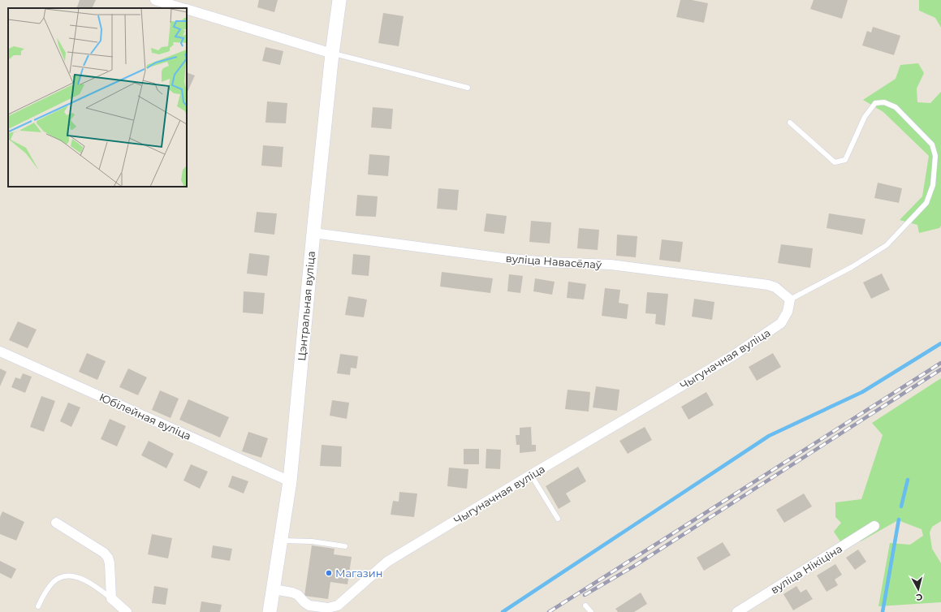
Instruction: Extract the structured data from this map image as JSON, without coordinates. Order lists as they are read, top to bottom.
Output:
{
  "streets": {
    "street": [
      "вуліца Навасёлаў",
      "Цэнтральная вуліца",
      "Чыгуначная вуліца",
      "Юбілейная вуліца",
      "вуліца Нікіціна"
    ]
  },
  "crossings": [
    ["вуліца Навасёлаў", "Цэнтральная вуліца"],
    ["вуліца Навасёлаў", "Чыгуначная вуліца"],
    ["Цэнтральная вуліца", "Чыгуначная вуліца"],
    ["Цэнтральная вуліца", "Юбілейная вуліца"]
  ],
  "places": ["Магазин"],
  "north": "bottom"
}
